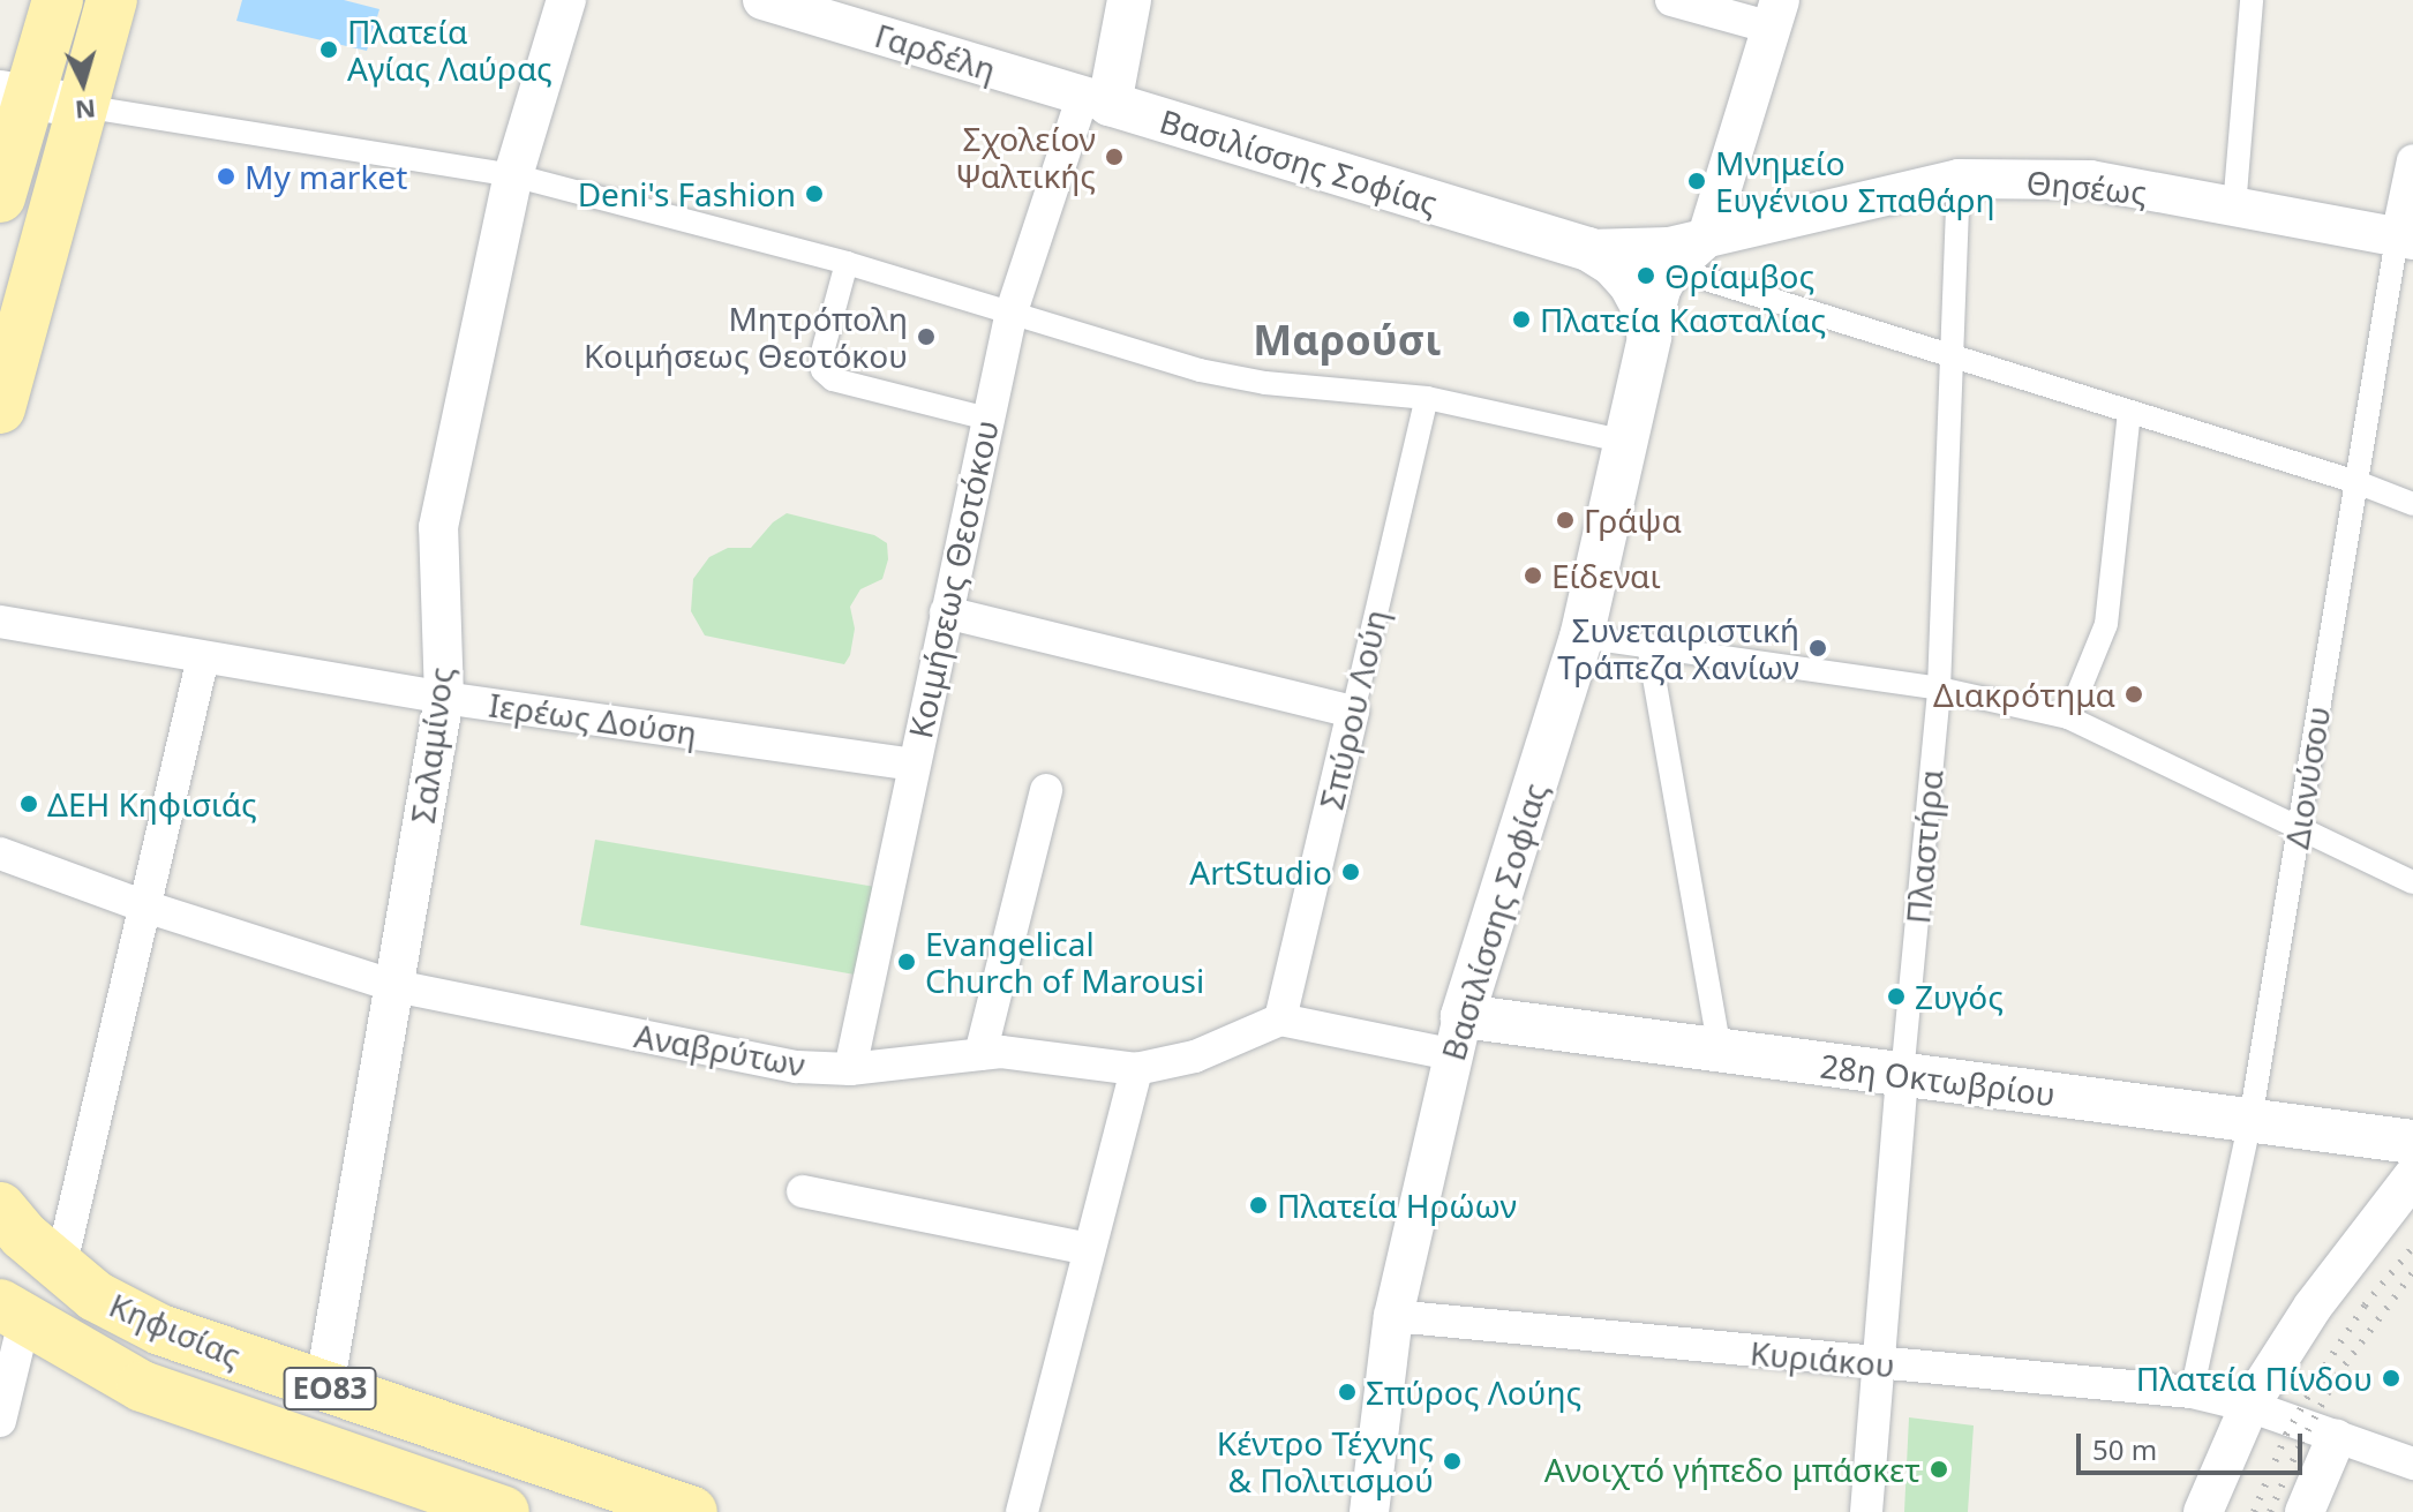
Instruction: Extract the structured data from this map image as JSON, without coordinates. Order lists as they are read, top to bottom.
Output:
{
  "streets": {
    "main road": [
      "Βασιλίσσης Σοφίας",
      "28η Οκτωβρίου",
      "Κηφισίας",
      "ΕΟ83"
    ],
    "street": [
      "Γαρδέλη",
      "Θησέως",
      "Κοιμήσεως Θεοτόκου",
      "Σπύρου Λούη",
      "Ιερέως Δούση",
      "Σαλαμίνος",
      "Διονύσου",
      "Πλαστήρα",
      "Αναβρύτων",
      "Κυριάκου"
    ]
  },
  "crossings": [
    ["Γαρδέλη", "Βασιλίσσης Σοφίας"],
    ["Γαρδέλη", "Κοιμήσεως Θεοτόκου"],
    ["Βασιλίσσης Σοφίας", "Θησέως"],
    ["Βασιλίσσης Σοφίας", "Κοιμήσεως Θεοτόκου"],
    ["Βασιλίσσης Σοφίας", "28η Οκτωβρίου"],
    ["Βασιλίσσης Σοφίας", "Κυριάκου"],
    ["Θησέως", "Διονύσου"],
    ["Θησέως", "Πλαστήρα"],
    ["Κοιμήσεως Θεοτόκου", "Ιερέως Δούση"],
    ["Κοιμήσεως Θεοτόκου", "Αναβρύτων"],
    ["Σπύρου Λούη", "Αναβρύτων"],
    ["Ιερέως Δούση", "Σαλαμίνος"],
    ["Σαλαμίνος", "Αναβρύτων"],
    ["Σαλαμίνος", "Κηφισίας"],
    ["Διονύσου", "28η Οκτωβρίου"],
    ["Διονύσου", "Κυριάκου"],
    ["Πλαστήρα", "28η Οκτωβρίου"],
    ["Πλαστήρα", "Κυριάκου"]
  ],
  "districts": ["Μαρούσι"],
  "places": [
    "Πλατεία Αγίας Λαύρας",
    "Σχολείον Ψαλτικής",
    "My market",
    "Μνημείο Ευγένιου Σπαθάρη",
    "Deni's Fashion",
    "Θρίαμβος",
    "Πλατεία Κασταλίας",
    "Μητρόπολη Κοιμήσεως Θεοτόκου",
    "Γράψα",
    "Είδεναι",
    "Συνεταιριστική Τράπεζα Χανίων",
    "Διακρότημα",
    "ΔΕΗ Κηφισιάς",
    "ArtStudio",
    "Evangelical Church of Marousi",
    "Ζυγός",
    "Πλατεία Ηρώων",
    "Πλατεία Πίνδου",
    "Σπύρος Λούης",
    "Κέντρο Τέχνης & Πολιτισμού",
    "Ανοιχτό γήπεδο μπάσκετ"
  ],
  "scale_bar": "50 m",
  "north": "bottom"
}
